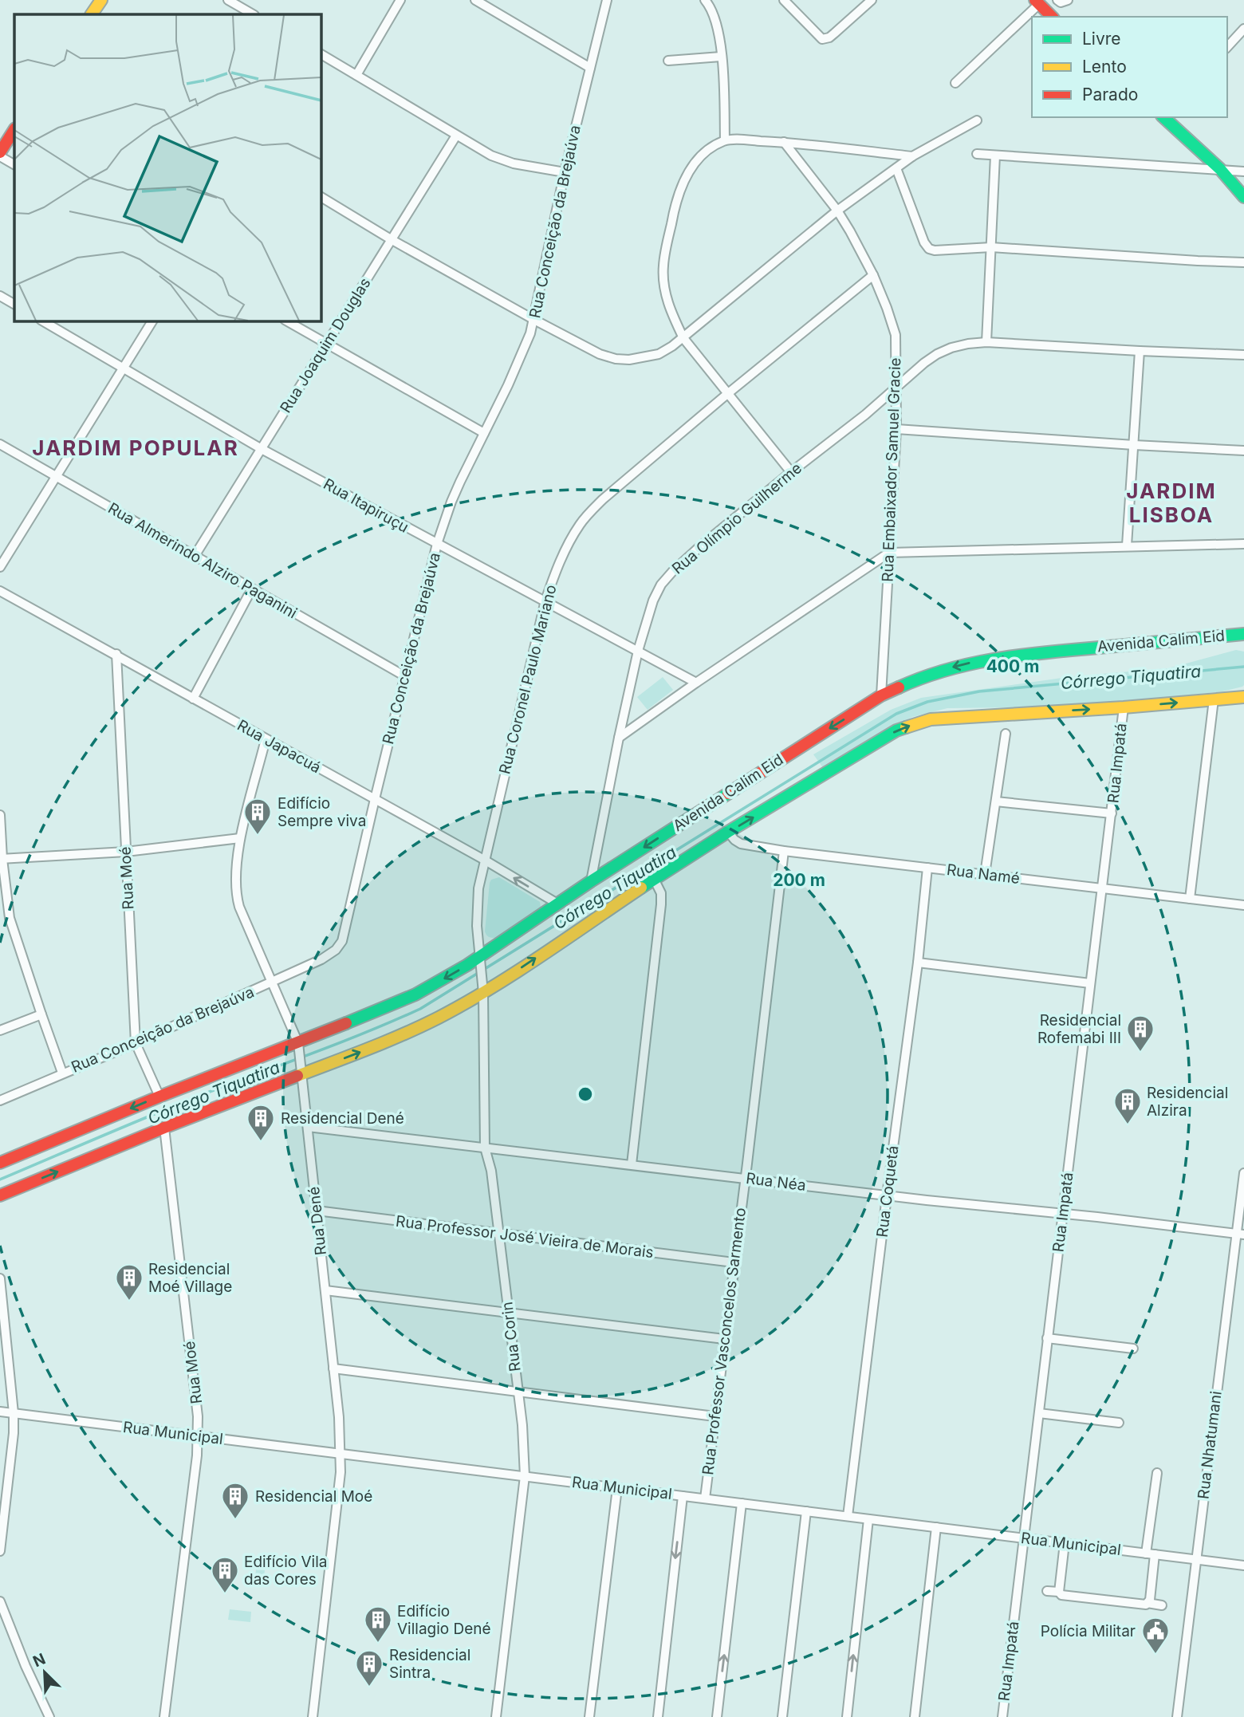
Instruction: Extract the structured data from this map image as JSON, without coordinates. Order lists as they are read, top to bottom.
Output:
{
  "streets": {
    "main road": ["Avenida Calim Eid"],
    "street": [
      "Rua Conceição da Brejaúva",
      "Rua Joaquim Douglas",
      "Rua Embaixador Samuel Gracie",
      "Rua Itapiruçu",
      "Rua Olímpio Guilherme",
      "Rua Almerindo Alziro Paganini",
      "Rua Coronel Paulo Mariano",
      "Rua Japacuá",
      "Rua Impatá",
      "Rua Namé",
      "Rua Moé",
      "Rua Néa",
      "Rua Coquetá",
      "Rua Dené",
      "Rua Professor José Vieira de Morais",
      "Rua Corin",
      "Rua Professor Vasconcelos Sarmento",
      "Rua Municipal",
      "Rua Nhatumani"
    ]
  },
  "crossings": [
    ["Rua Conceição da Brejaúva", "Rua Itapiruçu"],
    ["Rua Conceição da Brejaúva", "Rua Almerindo Alziro Paganini"],
    ["Rua Conceição da Brejaúva", "Rua Japacuá"],
    ["Rua Conceição da Brejaúva", "Rua Moé"],
    ["Rua Conceição da Brejaúva", "Rua Dené"],
    ["Rua Joaquim Douglas", "Rua Itapiruçu"],
    ["Rua Joaquim Douglas", "Rua Almerindo Alziro Paganini"],
    ["Rua Embaixador Samuel Gracie", "Rua Olímpio Guilherme"],
    ["Rua Embaixador Samuel Gracie", "Avenida Calim Eid"],
    ["Rua Embaixador Samuel Gracie", "Rua Coronel Paulo Mariano"],
    ["Rua Itapiruçu", "Rua Olímpio Guilherme"],
    ["Rua Itapiruçu", "Rua Coronel Paulo Mariano"],
    ["Rua Olímpio Guilherme", "Avenida Calim Eid"],
    ["Avenida Calim Eid", "Rua Coronel Paulo Mariano"],
    ["Avenida Calim Eid", "Rua Japacuá"],
    ["Avenida Calim Eid", "Rua Moé"],
    ["Avenida Calim Eid", "Rua Dené"],
    ["Avenida Calim Eid", "Rua Corin"],
    ["Rua Coronel Paulo Mariano", "Rua Japacuá"],
    ["Rua Coronel Paulo Mariano", "Rua Corin"],
    ["Rua Japacuá", "Rua Moé"],
    ["Rua Japacuá", "Rua Dené"],
    ["Rua Impatá", "Rua Namé"],
    ["Rua Impatá", "Rua Néa"],
    ["Rua Impatá", "Rua Municipal"],
    ["Rua Namé", "Rua Coquetá"],
    ["Rua Namé", "Rua Professor Vasconcelos Sarmento"],
    ["Rua Moé", "Rua Municipal"],
    ["Rua Néa", "Rua Coquetá"],
    ["Rua Néa", "Rua Dené"],
    ["Rua Néa", "Rua Corin"],
    ["Rua Néa", "Rua Professor Vasconcelos Sarmento"],
    ["Rua Néa", "Rua Nhatumani"],
    ["Rua Coquetá", "Rua Municipal"],
    ["Rua Dené", "Rua Professor José Vieira de Morais"],
    ["Rua Dené", "Rua Municipal"],
    ["Rua Professor José Vieira de Morais", "Rua Corin"],
    ["Rua Professor José Vieira de Morais", "Rua Professor Vasconcelos Sarmento"],
    ["Rua Corin", "Rua Municipal"],
    ["Rua Professor Vasconcelos Sarmento", "Rua Municipal"],
    ["Rua Municipal", "Rua Nhatumani"]
  ],
  "districts": ["JARDIM POPULAR", "JARDIM LISBOA"],
  "water": ["Córrego Tiquatira"],
  "places": {
    "building": [
      "Edifício Sempre viva",
      "Residencial Rofemabi III",
      "Residencial Alzira",
      "Residencial Dené",
      "Residencial Moé Village",
      "Residencial Moé",
      "Edifício Vila das Cores",
      "Edifício Villagio Dené",
      "Residencial Sintra"
    ],
    "public building": ["Polícia Militar"]
  },
  "legend": ["Livre", "Lento", "Parado"],
  "north": "top left",
  "rings": ["400 m", "200 m"]
}
